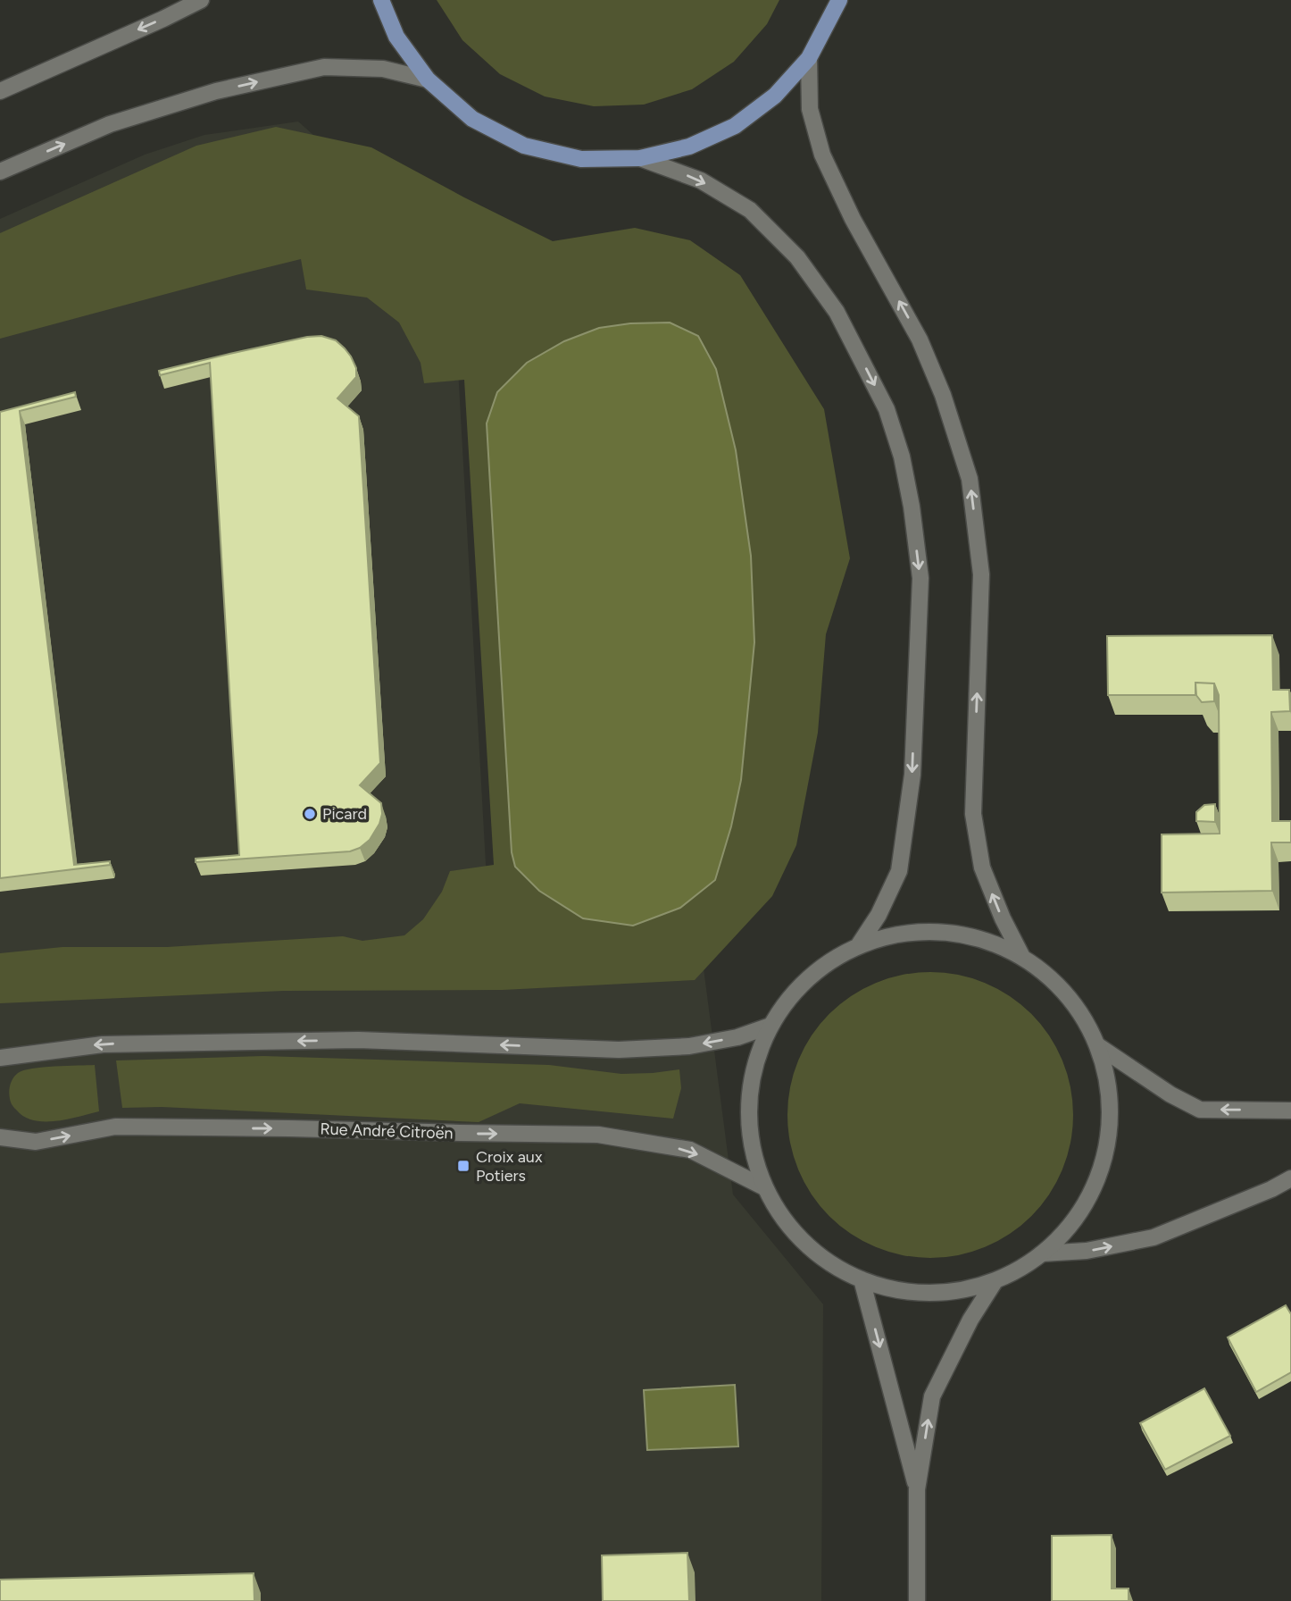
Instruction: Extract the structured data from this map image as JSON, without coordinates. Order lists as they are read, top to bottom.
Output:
{
  "streets": {
    "main road": ["Rue André Citroën"]
  },
  "places": {
    "other": ["Picard"],
    "transit": ["Croix aux Potiers"]
  }
}
